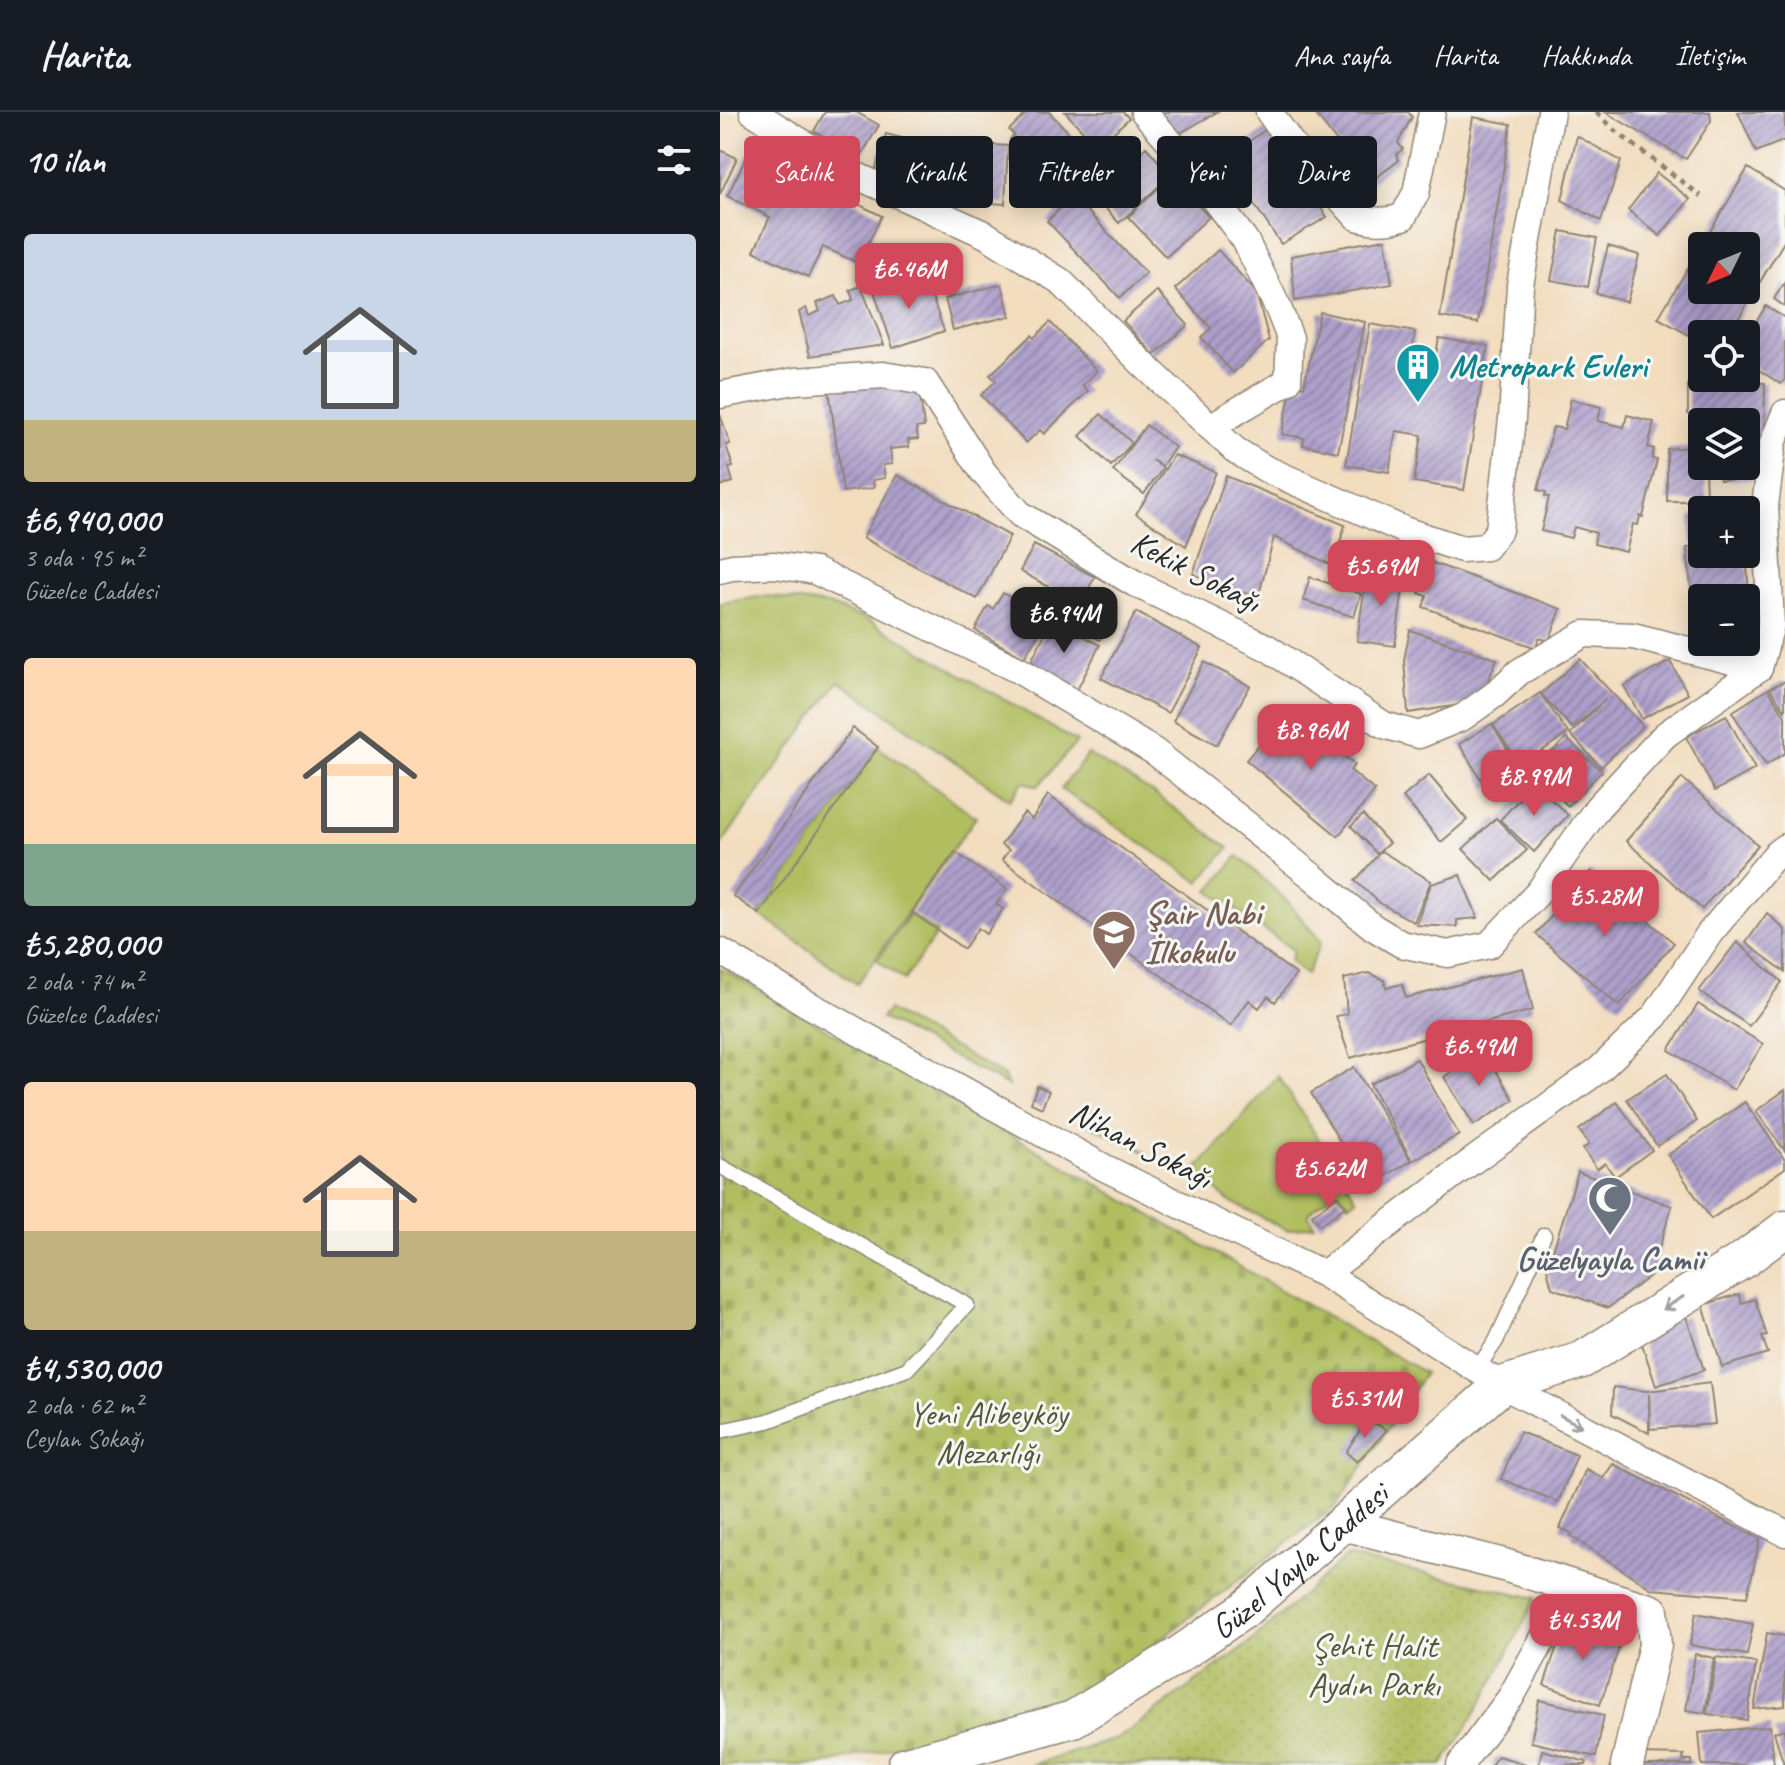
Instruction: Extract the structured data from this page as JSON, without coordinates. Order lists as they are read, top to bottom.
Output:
{
  "streets": {
    "main road": ["Güzel Yayla Caddesi"],
    "street": ["Kekik Sokağı", "Nihan Sokağı"]
  },
  "crossings": [
    ["Nihan Sokağı", "Güzel Yayla Caddesi"]
  ],
  "parks": ["Yeni Alibeyköy Mezarlığı", "Şehit Halit Aydın Parkı"],
  "places": {
    "building": ["Metropark Evleri"],
    "school or university": ["Şair Nabi İlkokulu"],
    "mosque": ["Güzelyayla Camii"]
  },
  "north": "bottom left",
  "page": {
    "header": "Harita",
    "nav": [
      "Ana sayfa",
      "Harita",
      "Hakkında",
      "İletişim"
    ],
    "heading": "10 ilan",
    "chip": [
      "Satılık",
      "Kiralık",
      "Filtreler",
      "Yeni",
      "Daire"
    ],
    "list": [
      {
        "name": "₺6,940,000",
        "note": "3 oda · 95 m² · Güzelce Caddesi"
      },
      {
        "name": "₺5,280,000",
        "note": "2 oda · 74 m² · Güzelce Caddesi"
      },
      {
        "name": "₺4,530,000",
        "note": "2 oda · 62 m² · Ceylan Sokağı"
      }
    ],
    "map_buttons": ["+", "−"],
    "price": [
      "₺6.46M",
      "₺5.69M",
      "₺6.94M",
      "₺8.96M",
      "₺8.99M",
      "₺5.28M",
      "₺6.49M",
      "₺5.62M",
      "₺5.31M",
      "₺4.53M"
    ]
  }
}
